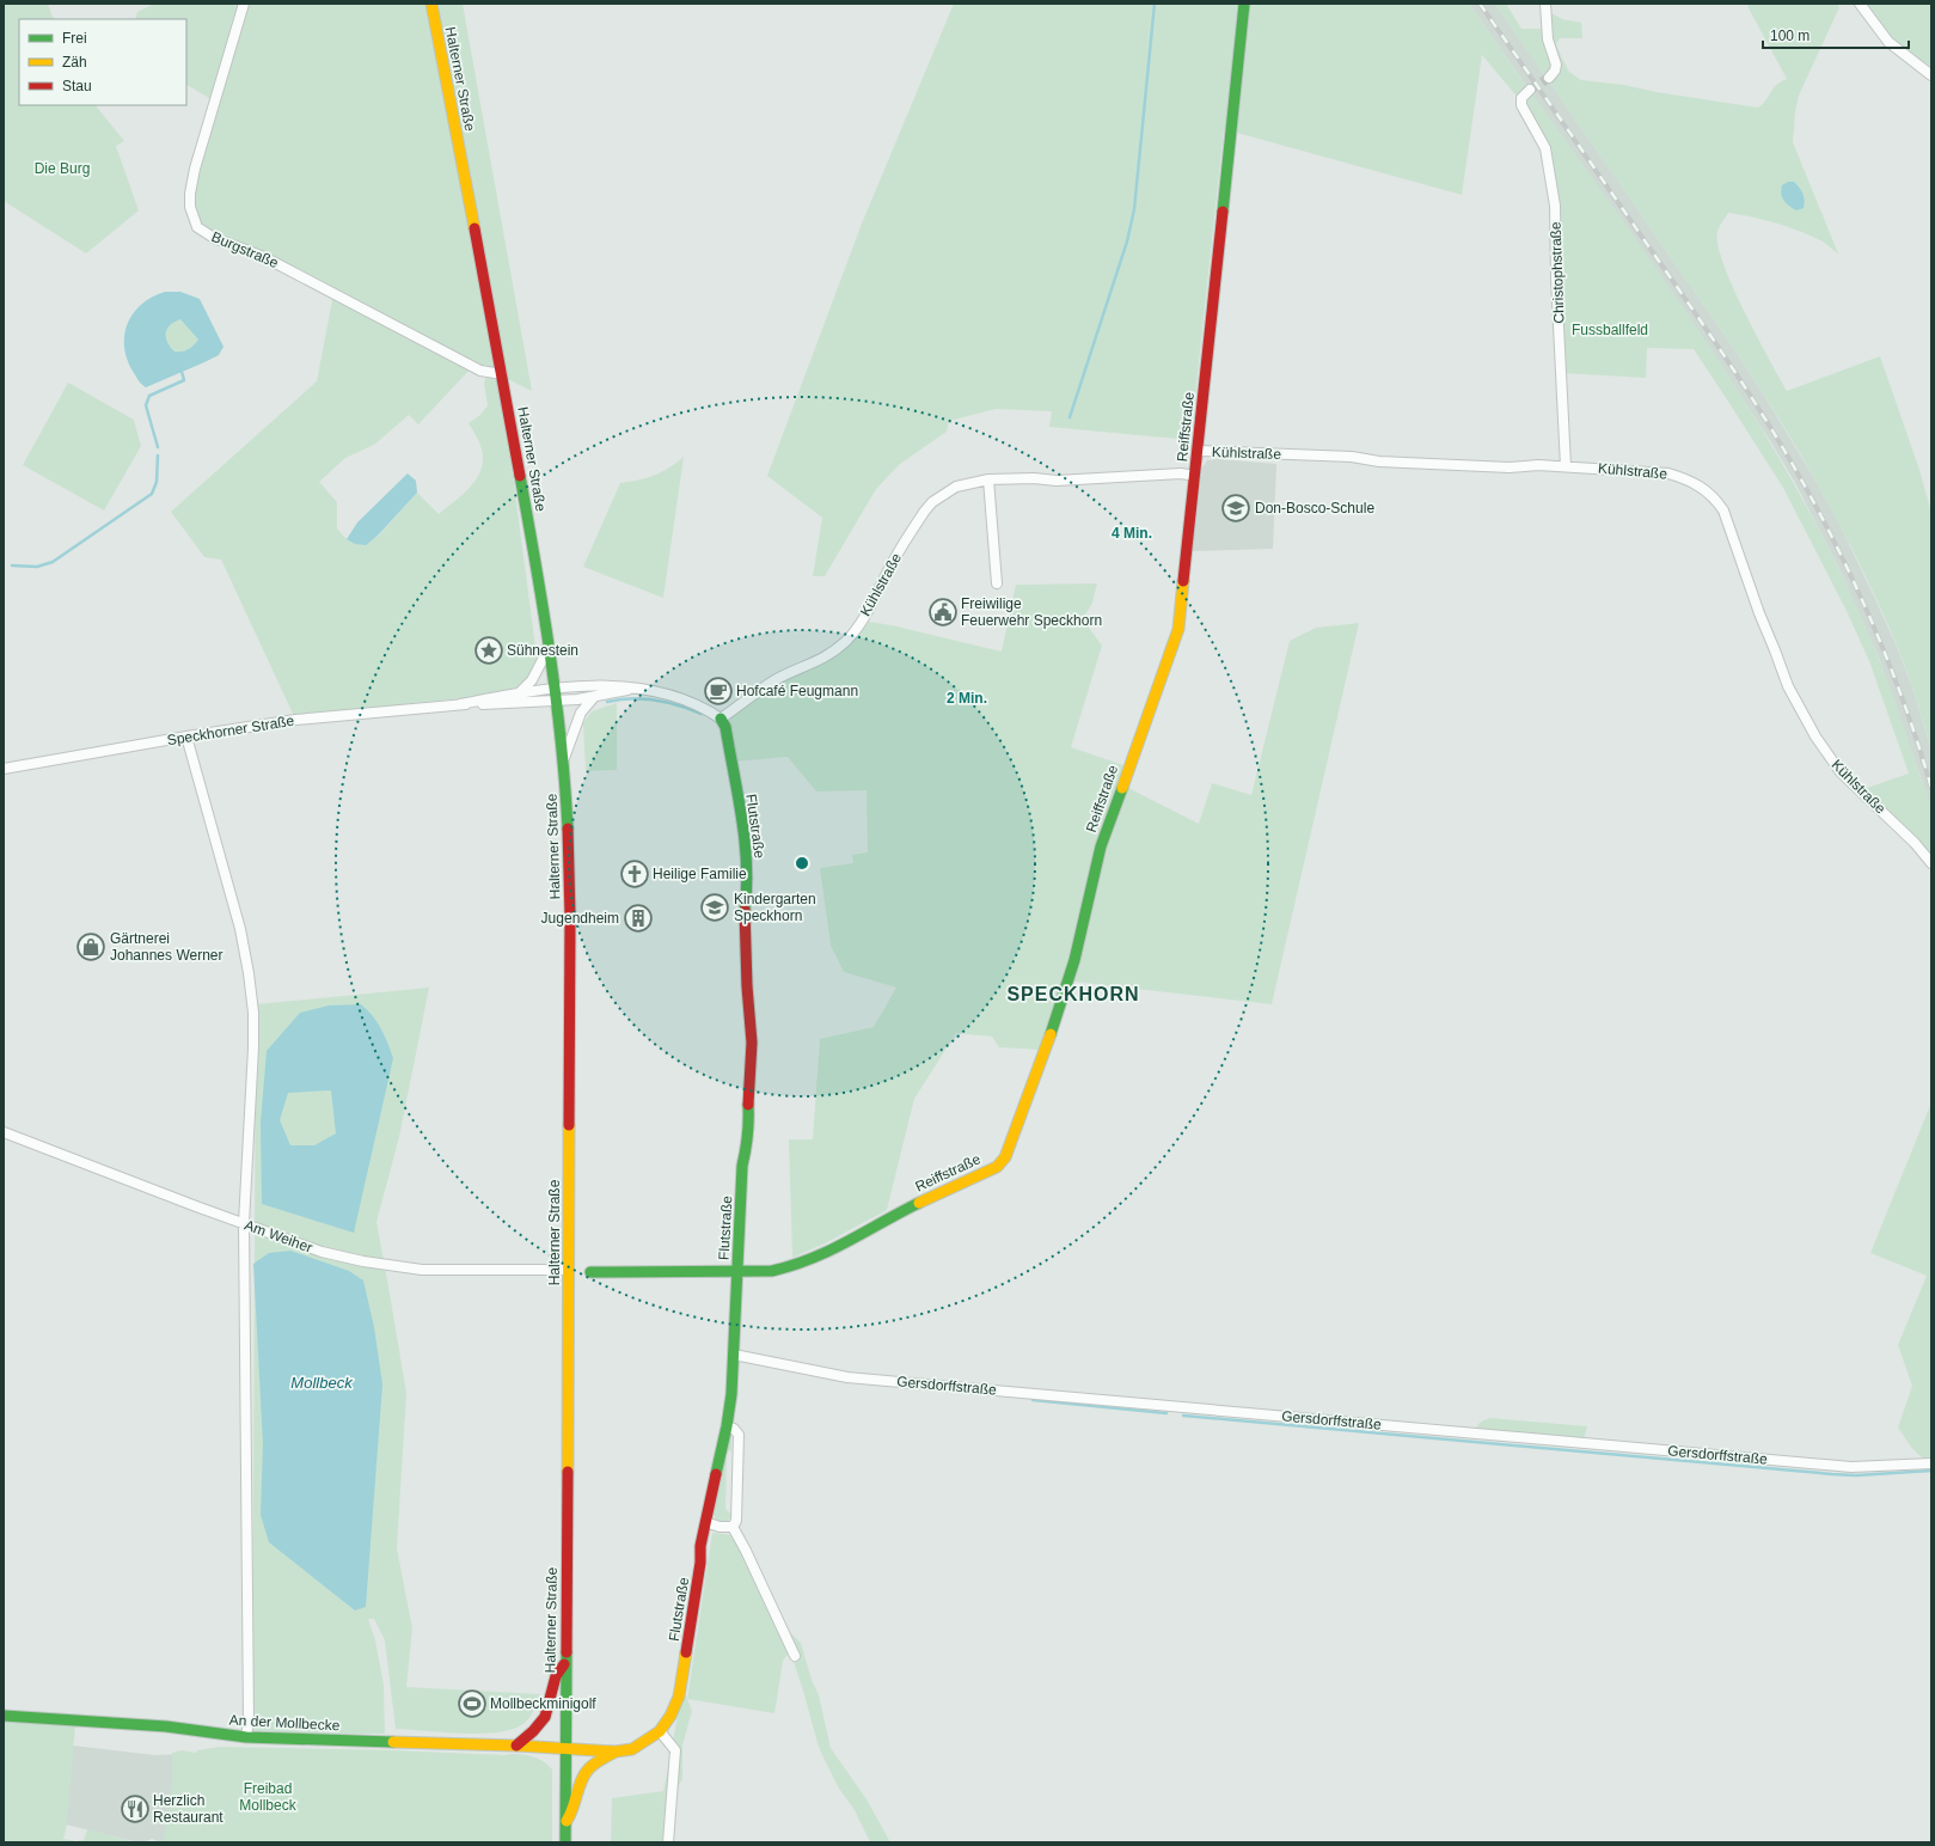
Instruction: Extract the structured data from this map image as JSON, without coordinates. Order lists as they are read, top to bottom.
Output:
{
  "streets": {
    "street": [
      "Halterner Straße",
      "Burgstraße",
      "Christophstraße",
      "Reiffstraße",
      "Kühlstraße",
      "Speckhorner Straße",
      "Flutstraße",
      "Am Weiher",
      "Gersdorffstraße",
      "An der Mollbecke"
    ]
  },
  "crossings": [
    ["Halterner Straße", "Burgstraße"],
    ["Halterner Straße", "Speckhorner Straße"],
    ["Halterner Straße", "Flutstraße"],
    ["Halterner Straße", "Am Weiher"],
    ["Halterner Straße", "An der Mollbecke"],
    ["Christophstraße", "Kühlstraße"],
    ["Reiffstraße", "Kühlstraße"],
    ["Reiffstraße", "Flutstraße"],
    ["Kühlstraße", "Flutstraße"],
    ["Flutstraße", "Gersdorffstraße"],
    ["Flutstraße", "An der Mollbecke"]
  ],
  "districts": ["SPECKHORN"],
  "water": ["Mollbeck"],
  "parks": ["Die Burg", "Fussballfeld", "Freibad Mollbeck"],
  "places": {
    "school or university": ["Don-Bosco-Schule", "Kindergarten Speckhorn"],
    "public building": ["Freiwilige Feuerwehr Speckhorn"],
    "place": ["Sühnestein"],
    "cafe": ["Hofcafé Feugmann"],
    "church": ["Heilige Familie"],
    "building": ["Jugendheim"],
    "shop": ["Gärtnerei Johannes Werner"],
    "sports": ["Mollbeckminigolf"],
    "restaurant": ["Herzlich Restaurant"]
  },
  "legend": ["Frei", "Zäh", "Stau"],
  "scale_bar": "100 m",
  "rings": ["4 Min.", "2 Min."]
}
